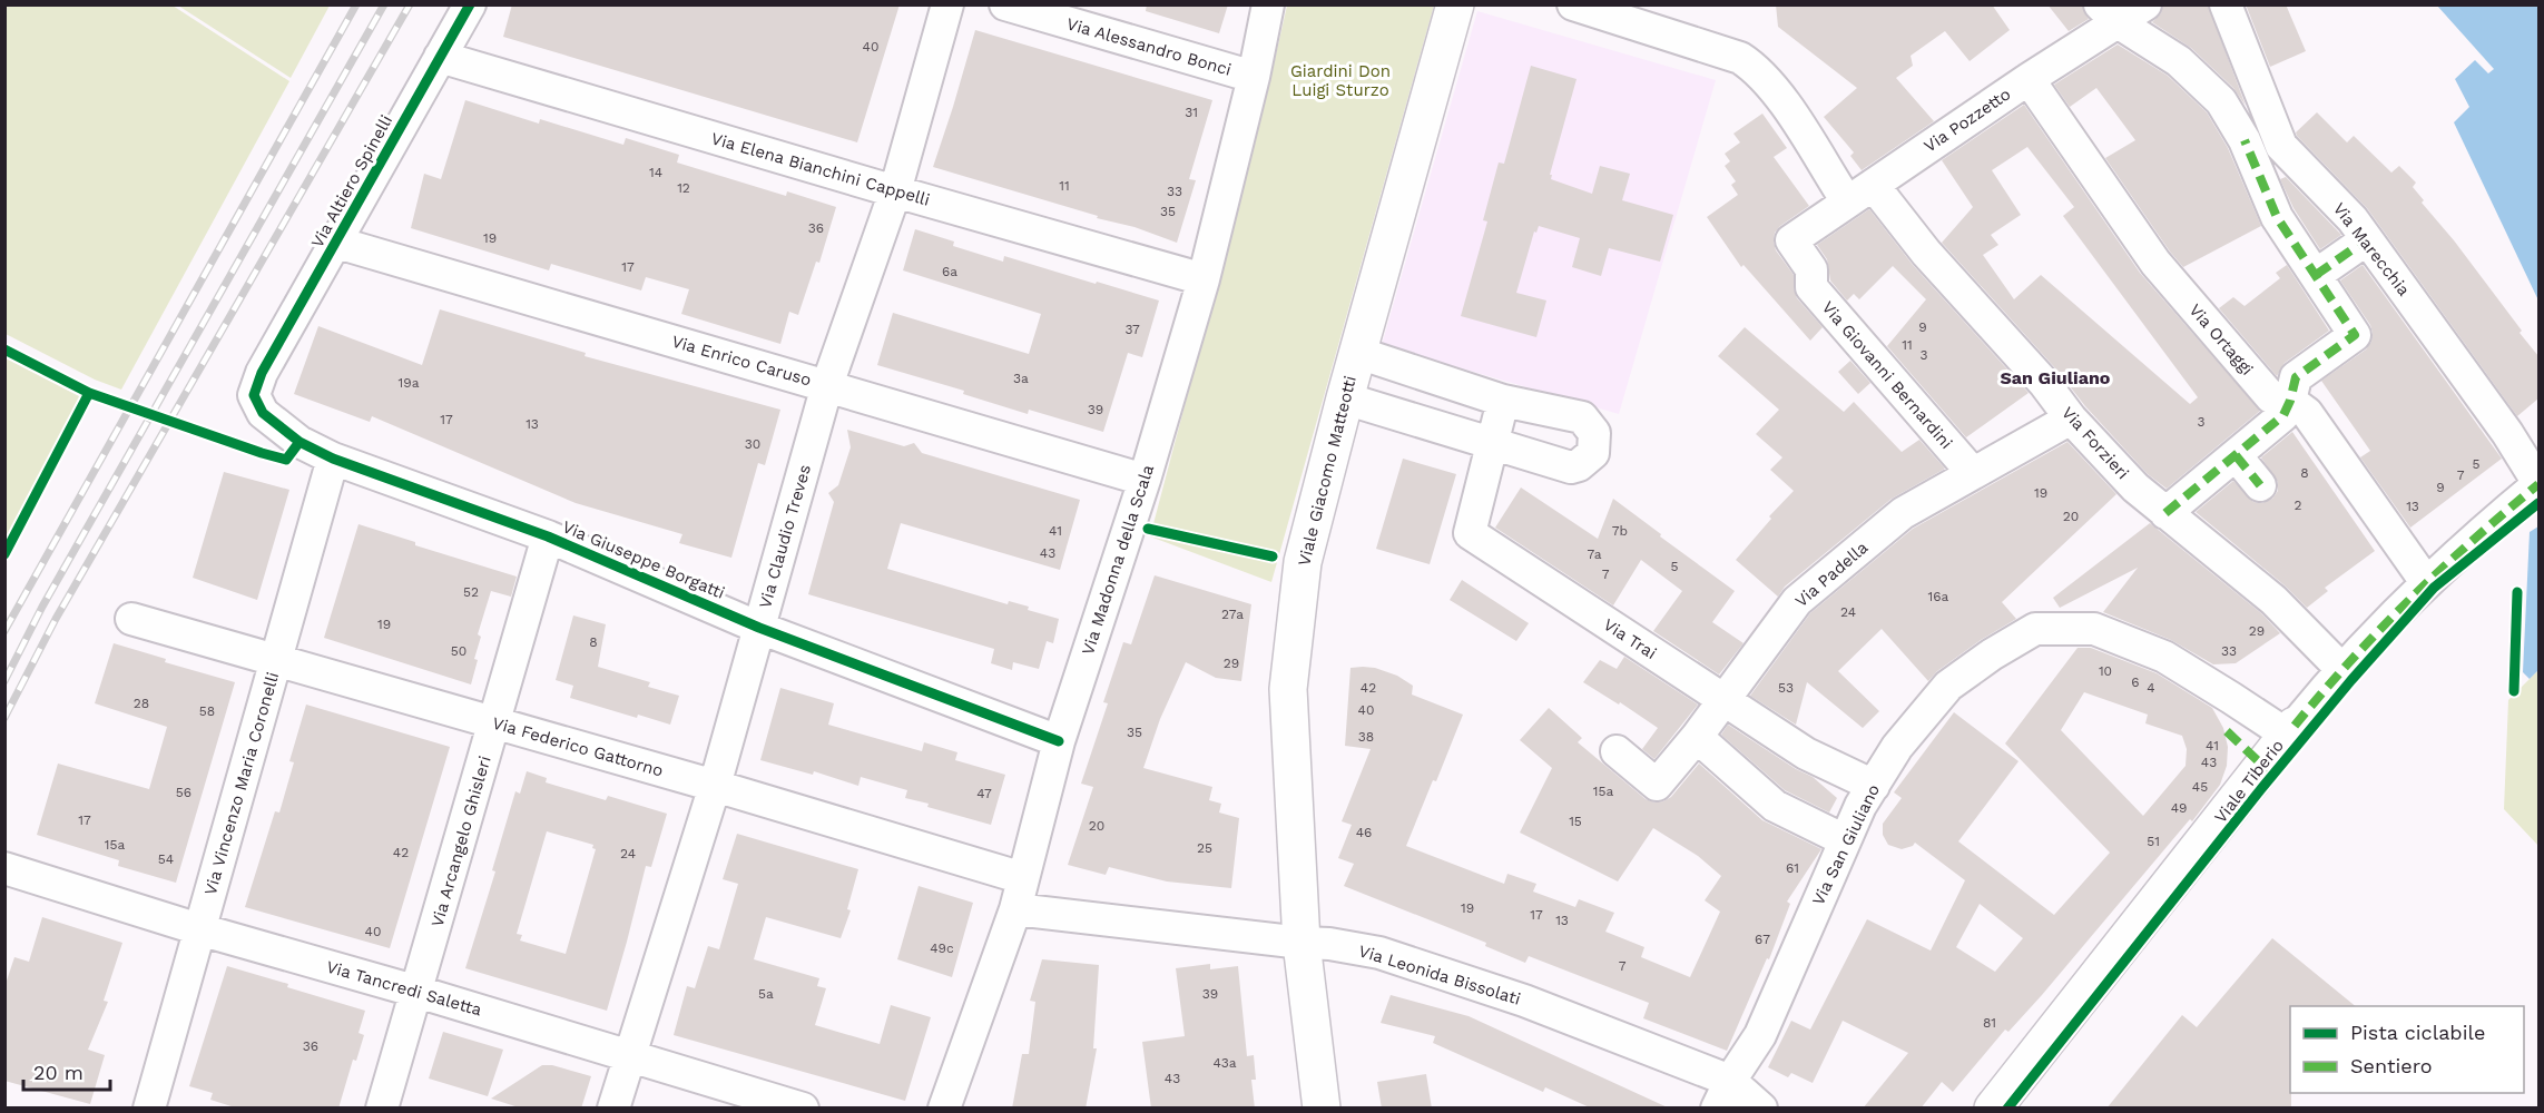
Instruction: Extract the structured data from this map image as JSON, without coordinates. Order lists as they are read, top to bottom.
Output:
{
  "streets": {
    "main road": ["Viale Giacomo Matteotti", "Viale Tiberio"],
    "street": [
      "Via Alessandro Bonci",
      "Via Pozzetto",
      "Via Elena Bianchini Cappelli",
      "Via Altiero Spinelli",
      "Via Marecchia",
      "Via Ortaggi",
      "Via Enrico Caruso",
      "Via Giovanni Bernardini",
      "Via Forzieri",
      "Via Claudio Treves",
      "Via Giuseppe Borgatti",
      "Via Madonna della Scala",
      "Via Padella",
      "Via Trai",
      "Via Federico Gattorno",
      "Via Vincenzo Maria Coronelli",
      "Via Arcangelo Ghisleri",
      "Via San Giuliano",
      "Via Leonida Bissolati",
      "Via Tancredi Saletta"
    ]
  },
  "crossings": [
    ["Via Alessandro Bonci", "Via Madonna della Scala"],
    ["Via Pozzetto", "Via Ortaggi"],
    ["Via Pozzetto", "Via Giovanni Bernardini"],
    ["Via Pozzetto", "Via Forzieri"],
    ["Via Elena Bianchini Cappelli", "Via Altiero Spinelli"],
    ["Via Elena Bianchini Cappelli", "Via Claudio Treves"],
    ["Via Elena Bianchini Cappelli", "Via Madonna della Scala"],
    ["Via Altiero Spinelli", "Via Enrico Caruso"],
    ["Via Altiero Spinelli", "Via Giuseppe Borgatti"],
    ["Via Marecchia", "Viale Tiberio"],
    ["Via Ortaggi", "Viale Tiberio"],
    ["Via Enrico Caruso", "Via Claudio Treves"],
    ["Via Enrico Caruso", "Via Madonna della Scala"],
    ["Via Giovanni Bernardini", "Via Padella"],
    ["Via Forzieri", "Via Padella"],
    ["Via Forzieri", "Viale Tiberio"],
    ["Viale Giacomo Matteotti", "Via Leonida Bissolati"],
    ["Via Claudio Treves", "Via Giuseppe Borgatti"],
    ["Via Claudio Treves", "Via Federico Gattorno"],
    ["Via Claudio Treves", "Via Tancredi Saletta"],
    ["Via Giuseppe Borgatti", "Via Madonna della Scala"],
    ["Via Giuseppe Borgatti", "Via Vincenzo Maria Coronelli"],
    ["Via Giuseppe Borgatti", "Via Arcangelo Ghisleri"],
    ["Via Madonna della Scala", "Via Federico Gattorno"],
    ["Via Madonna della Scala", "Via Leonida Bissolati"],
    ["Via Padella", "Via Trai"],
    ["Via Trai", "Via San Giuliano"],
    ["Via Federico Gattorno", "Via Vincenzo Maria Coronelli"],
    ["Via Federico Gattorno", "Via Arcangelo Ghisleri"],
    ["Viale Tiberio", "Via San Giuliano"],
    ["Via Vincenzo Maria Coronelli", "Via Tancredi Saletta"],
    ["Via Arcangelo Ghisleri", "Via Tancredi Saletta"],
    ["Via San Giuliano", "Via Leonida Bissolati"]
  ],
  "districts": ["San Giuliano"],
  "parks": ["Giardini Don Luigi Sturzo"],
  "house_numbers": [
    "40",
    "31",
    "14",
    "11",
    "12",
    "33",
    "35",
    "36",
    "19",
    "17",
    "6a",
    "9",
    "37",
    "11",
    "3",
    "3a",
    "19a",
    "39",
    "17",
    "3",
    "13",
    "30",
    "5",
    "8",
    "7",
    "9",
    "19",
    "2",
    "13",
    "20",
    "41",
    "7b",
    "43",
    "7a",
    "5",
    "7",
    "52",
    "16a",
    "24",
    "27a",
    "19",
    "29",
    "8",
    "50",
    "33",
    "29",
    "10",
    "6",
    "42",
    "53",
    "4",
    "28",
    "40",
    "58",
    "35",
    "38",
    "41",
    "43",
    "45",
    "15a",
    "56",
    "47",
    "49",
    "17",
    "15",
    "20",
    "46",
    "51",
    "15a",
    "25",
    "42",
    "24",
    "54",
    "61",
    "19",
    "17",
    "13",
    "40",
    "67",
    "49c",
    "7",
    "5a",
    "39",
    "81",
    "36",
    "43a",
    "43"
  ],
  "legend": ["Pista ciclabile", "Sentiero"],
  "scale_bar": "20 m"
}
